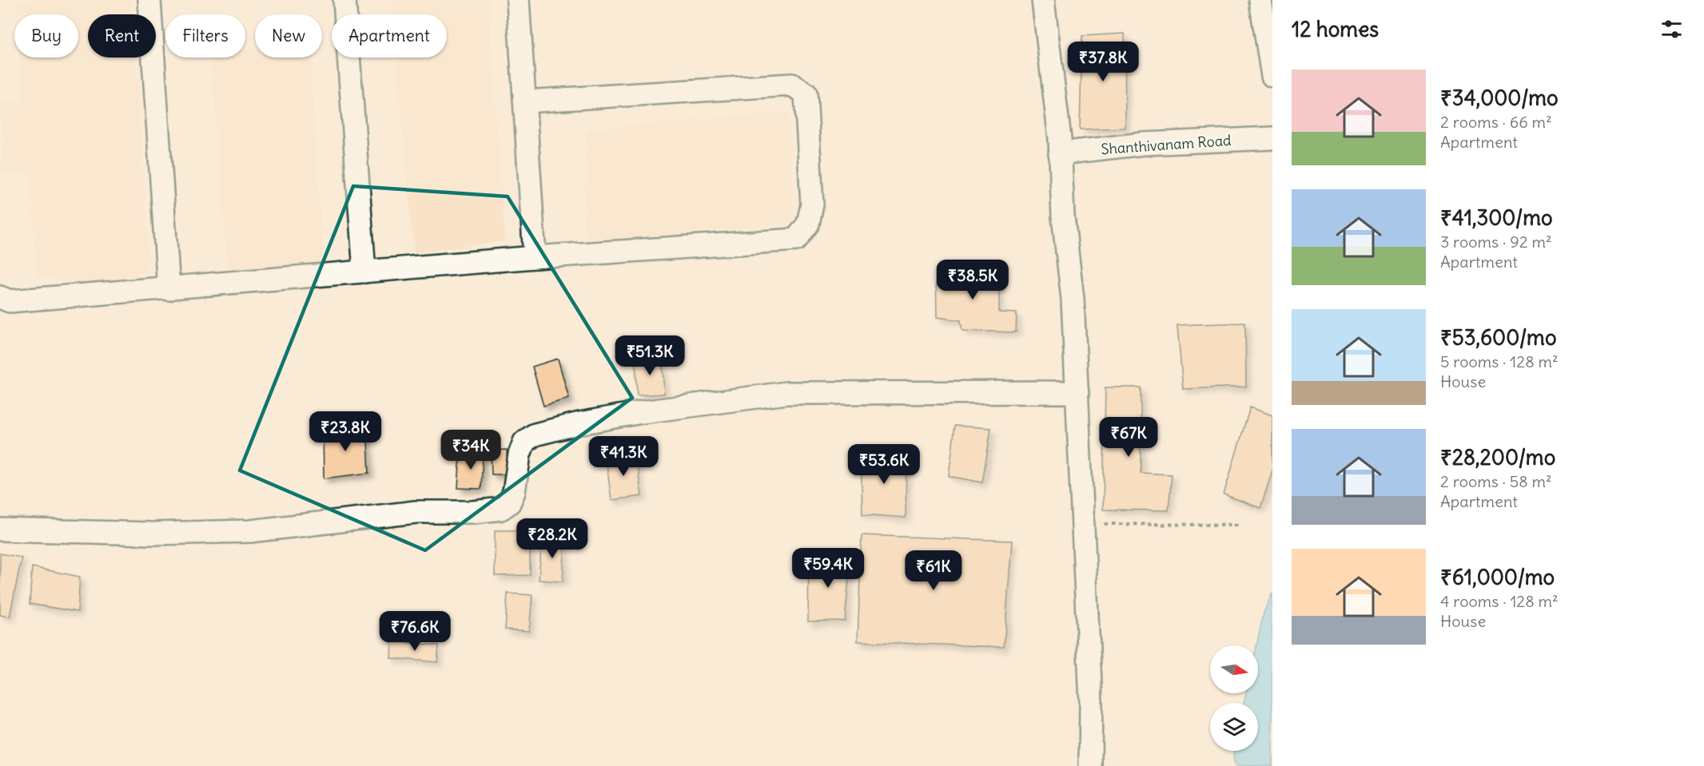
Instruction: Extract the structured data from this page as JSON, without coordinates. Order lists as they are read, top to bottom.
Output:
{
  "streets": {
    "street": ["Shanthivanam Road"]
  },
  "north": "right",
  "page": {
    "heading": "12 homes",
    "chip": [
      "Buy",
      "Rent",
      "Filters",
      "New",
      "Apartment"
    ],
    "price": [
      "₹37.8K",
      "₹38.5K",
      "₹51.3K",
      "₹23.8K",
      "₹67K",
      "₹34K",
      "₹41.3K",
      "₹53.6K",
      "₹28.2K",
      "₹59.4K",
      "₹61K",
      "₹76.6K"
    ],
    "list": [
      {
        "name": "₹34,000/mo",
        "note": "2 rooms · 66 m² · Apartment"
      },
      {
        "name": "₹41,300/mo",
        "note": "3 rooms · 92 m² · Apartment"
      },
      {
        "name": "₹53,600/mo",
        "note": "5 rooms · 128 m² · House"
      },
      {
        "name": "₹28,200/mo",
        "note": "2 rooms · 58 m² · Apartment"
      },
      {
        "name": "₹61,000/mo",
        "note": "4 rooms · 128 m² · House"
      }
    ]
  }
}
